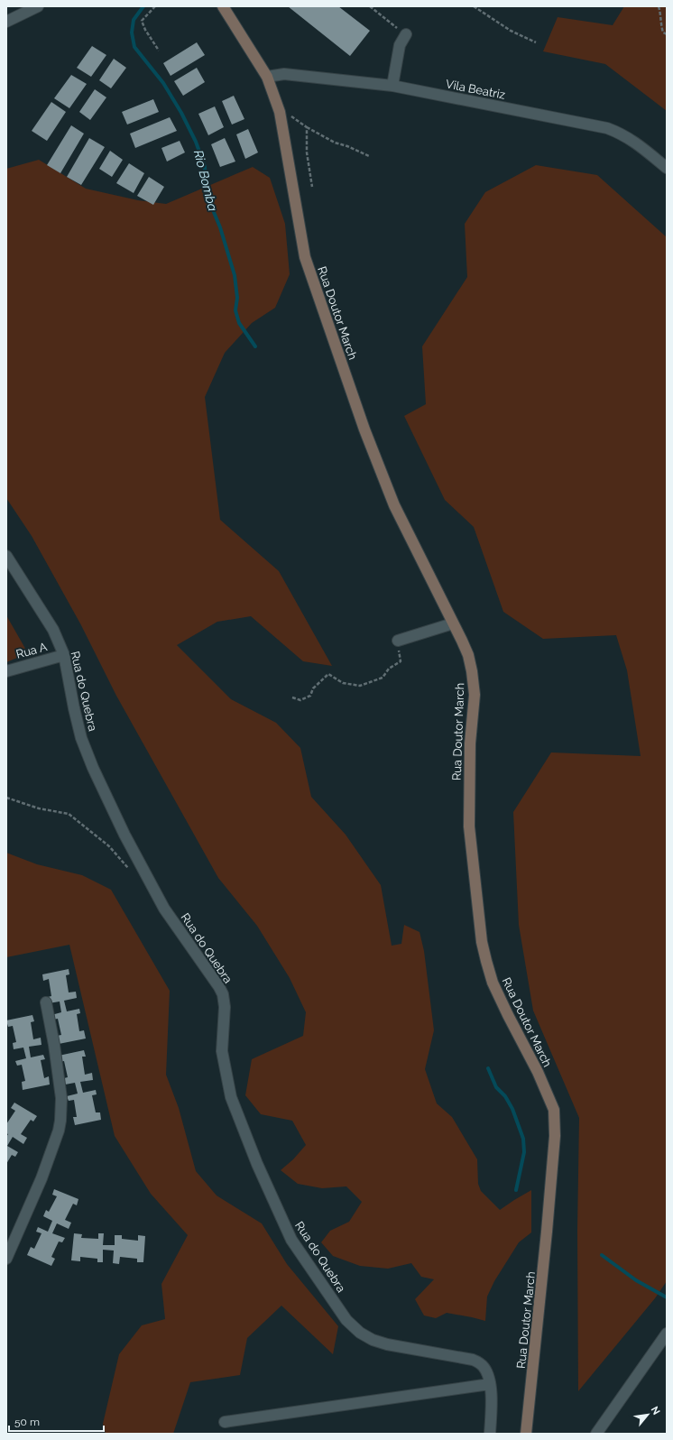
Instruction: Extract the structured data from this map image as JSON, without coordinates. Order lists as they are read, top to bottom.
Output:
{
  "streets": {
    "main road": ["Rua Doutor March"],
    "street": ["Vila Beatriz", "Rua A", "Rua do Quebra"]
  },
  "crossings": [
    ["Vila Beatriz", "Rua Doutor March"],
    ["Rua A", "Rua do Quebra"]
  ],
  "water": ["Rio Bomba"],
  "scale_bar": "50 m",
  "north": "top right"
}
